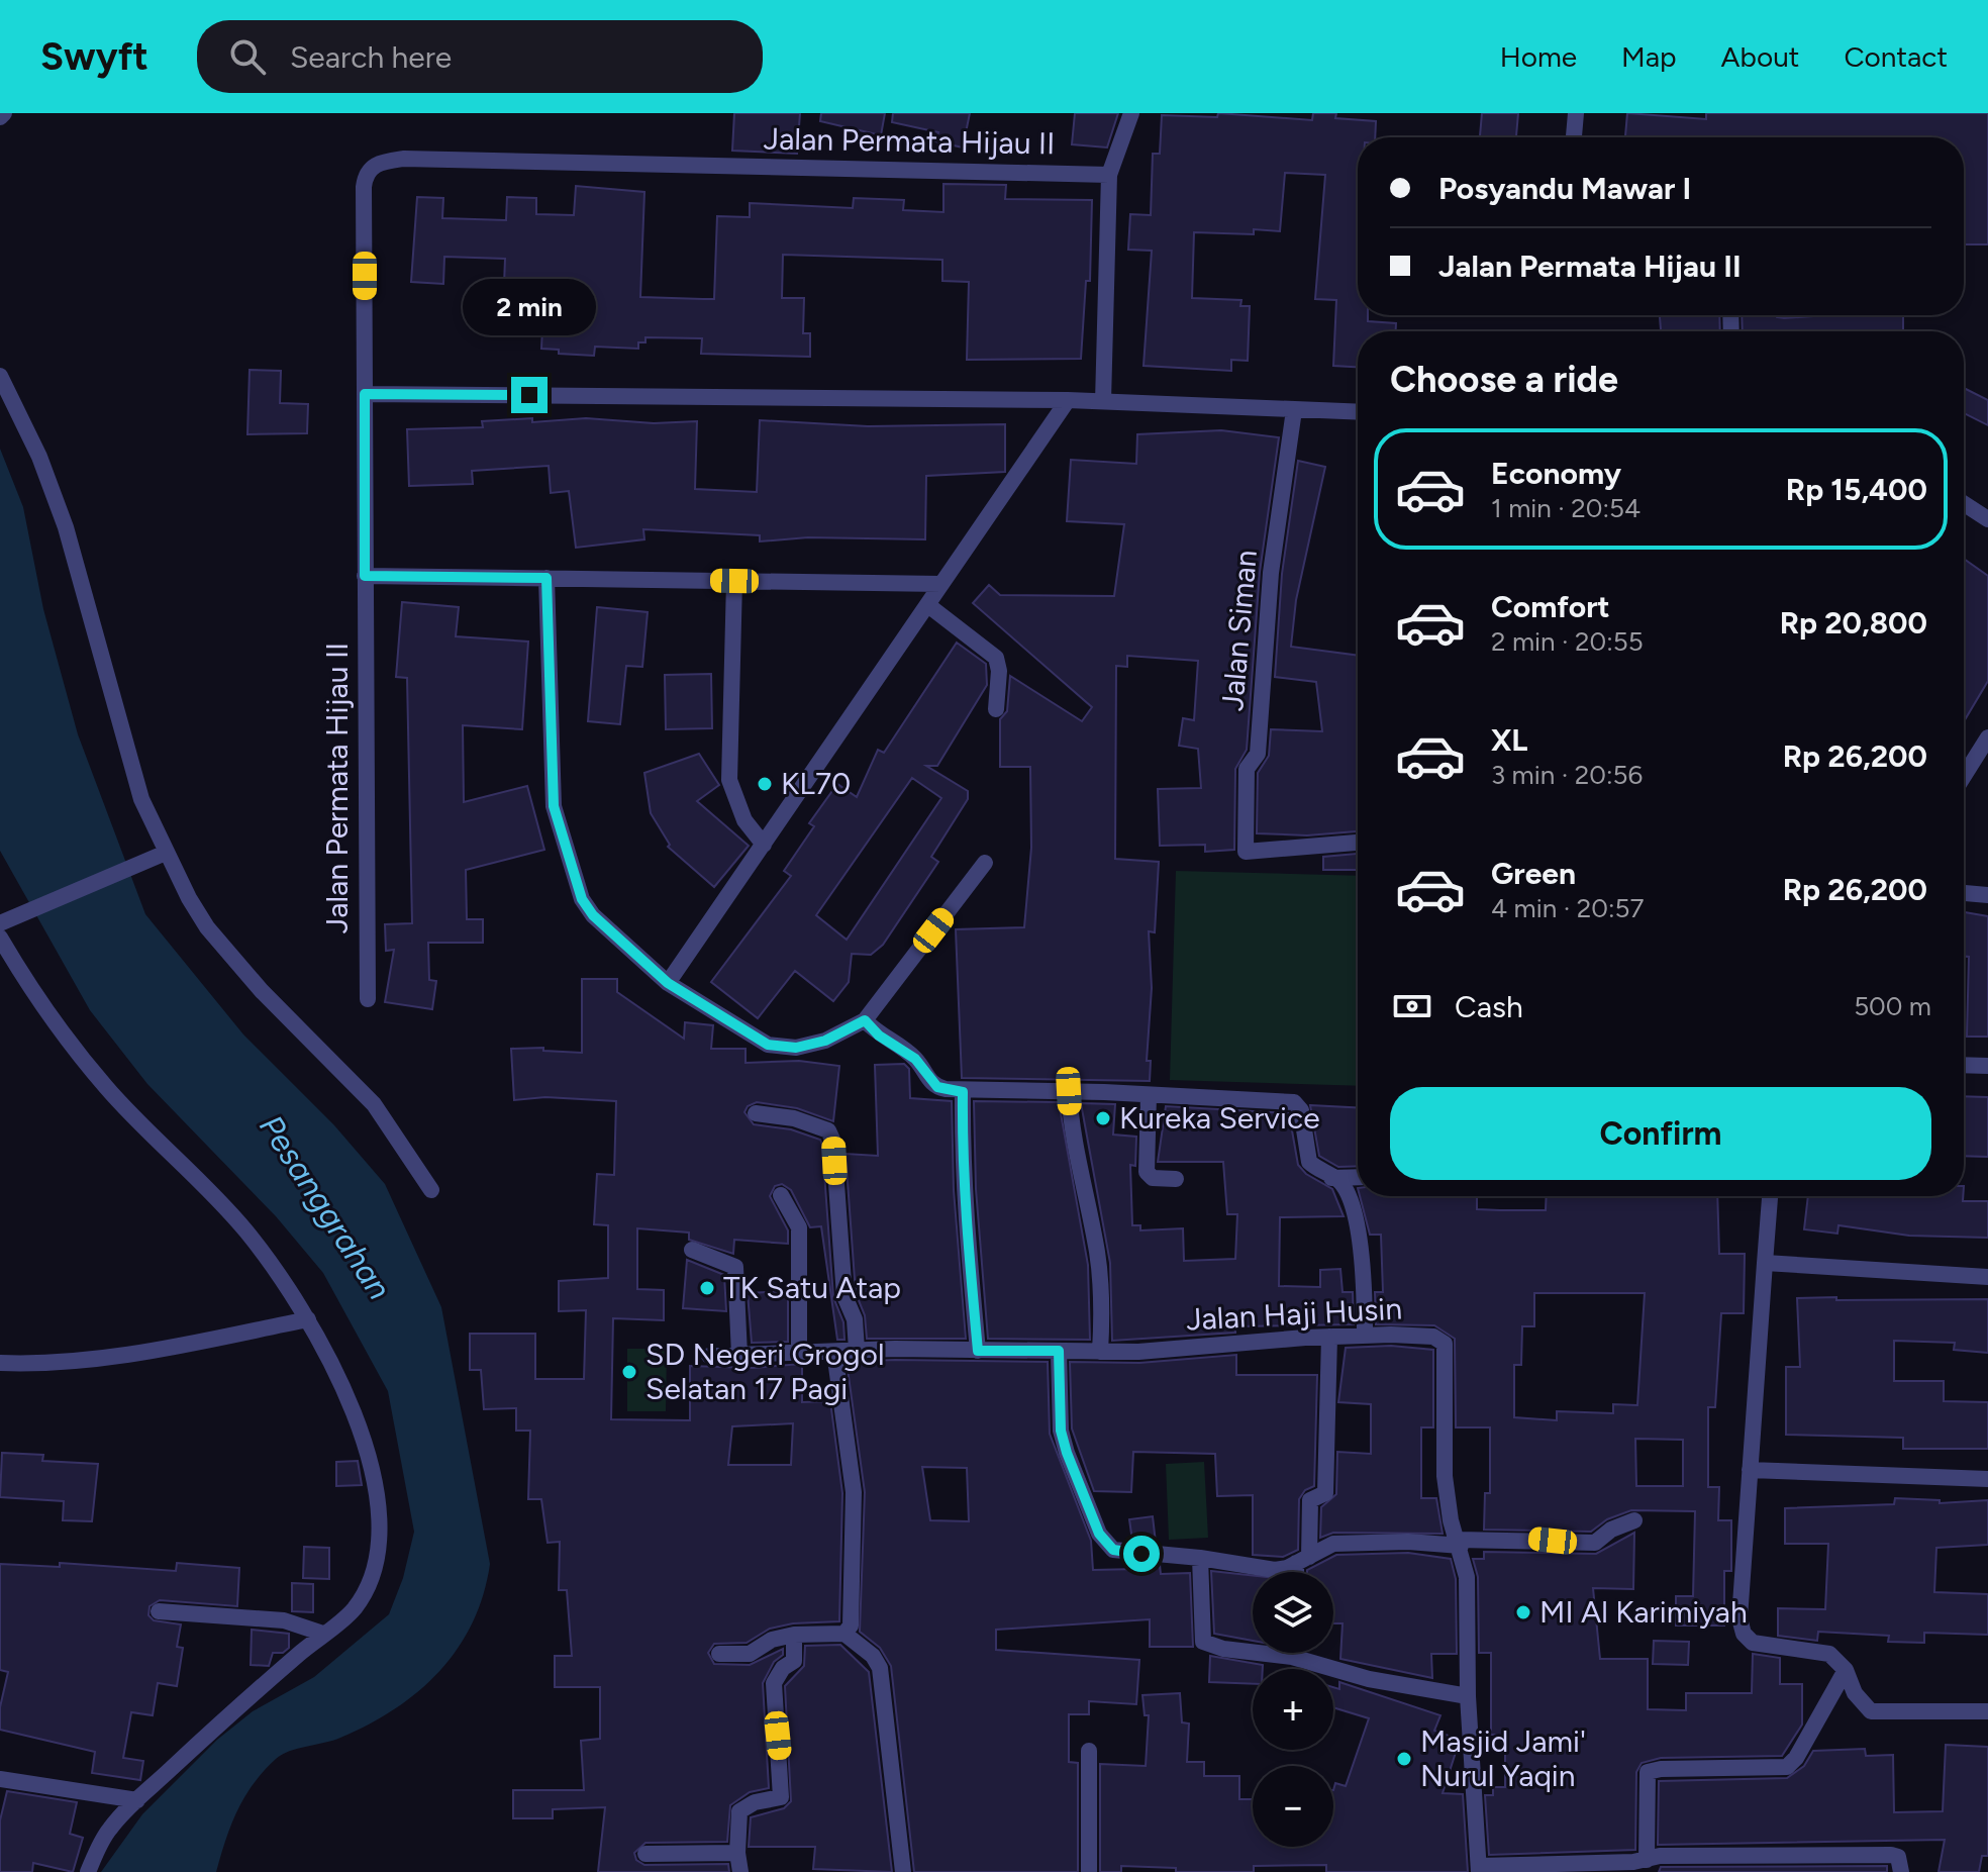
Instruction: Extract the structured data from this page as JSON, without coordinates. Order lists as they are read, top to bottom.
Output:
{
  "streets": {
    "street": ["Jalan Permata Hijau II", "Jalan Siman", "Jalan Haji Husin"]
  },
  "water": ["Pesanggrahan"],
  "places": [
    "KL70",
    "Kureka Service",
    "TK Satu Atap",
    "SD Negeri Grogol Selatan 17 Pagi",
    "MI Al Karimiyah",
    "Masjid Jami' Nurul Yaqin"
  ],
  "page": {
    "header": "Swyft",
    "search": "Search here",
    "nav": [
      "Home",
      "Map",
      "About",
      "Contact"
    ],
    "banner": ["Posyandu Mawar I", "Jalan Permata Hijau II"],
    "bubble": "2 min",
    "heading": "Choose a ride",
    "list": [
      {
        "name": "Economy",
        "note": "1 min · 20:54",
        "value": "Rp 15,400"
      },
      {
        "name": "Comfort",
        "note": "2 min · 20:55",
        "value": "Rp 20,800"
      },
      {
        "name": "XL",
        "note": "3 min · 20:56",
        "value": "Rp 26,200"
      },
      {
        "name": "Green",
        "note": "4 min · 20:57",
        "value": "Rp 26,200"
      }
    ],
    "pay": ["Cash", "500 m"],
    "buttons": "Confirm",
    "map_buttons": ["+", "−"]
  }
}
